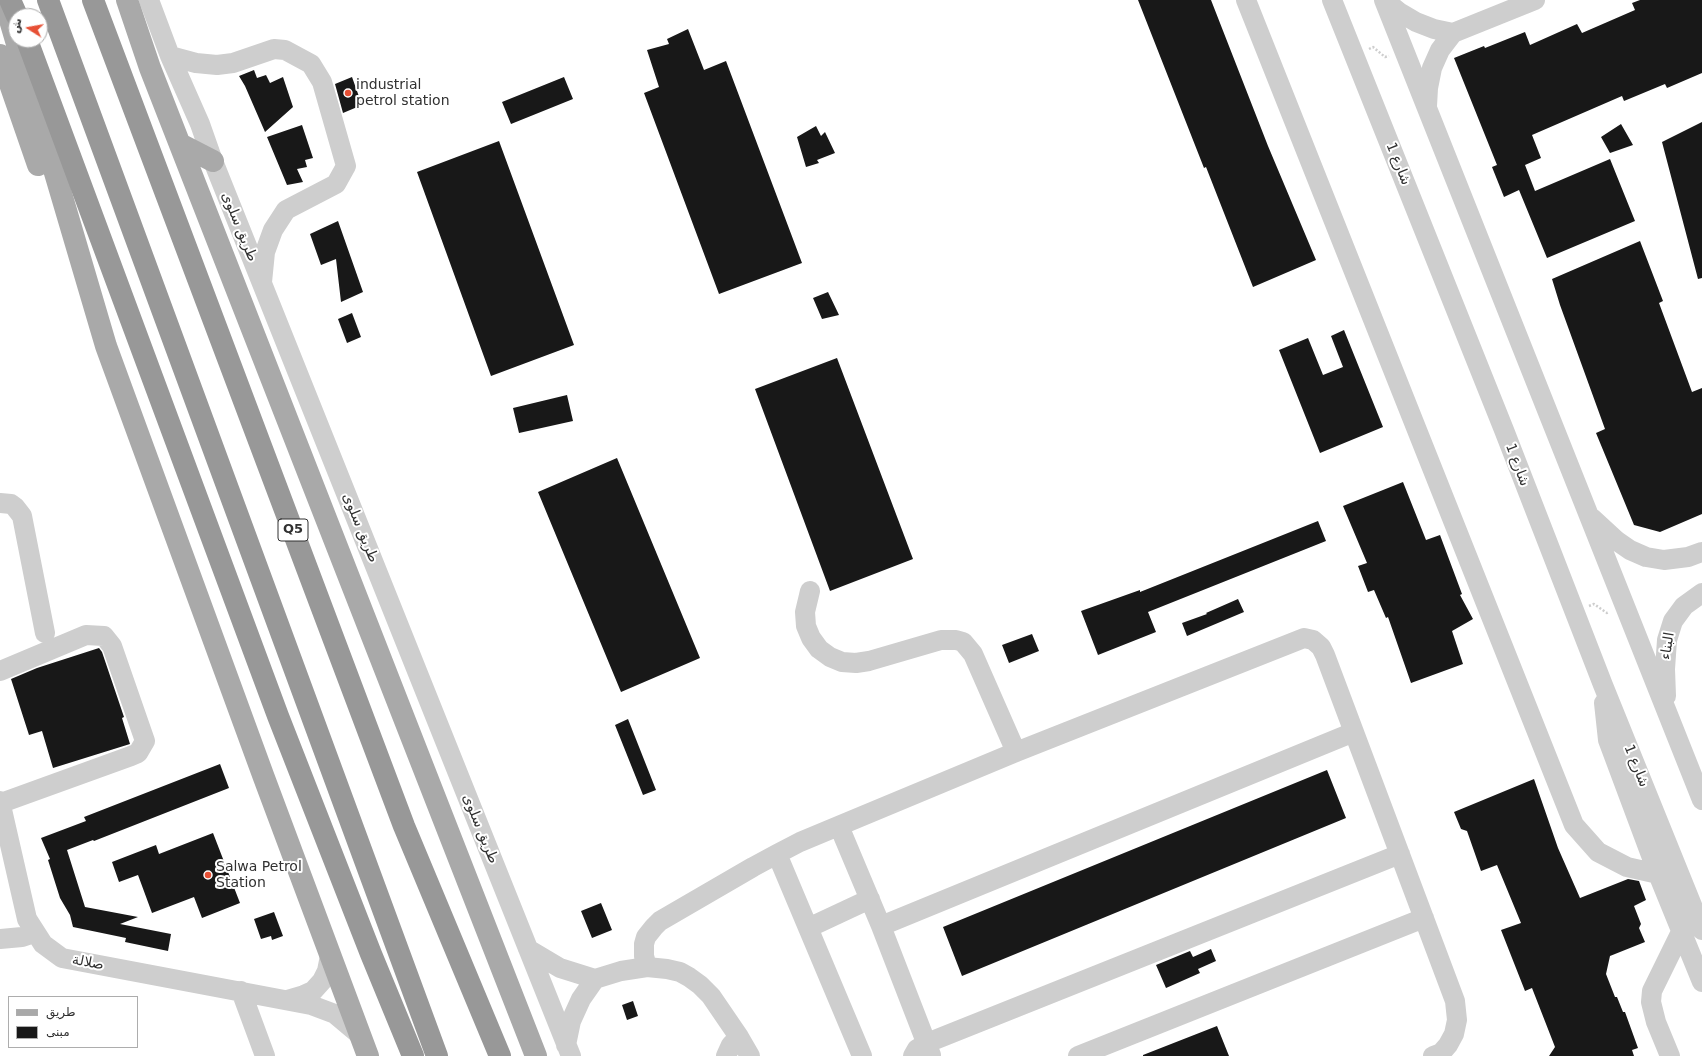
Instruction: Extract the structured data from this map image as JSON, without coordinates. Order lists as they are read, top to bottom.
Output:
{
  "streets": {
    "highway": ["Q5"],
    "main road": ["طريق سلوى"],
    "street": ["شارع 1", "البناء", "صلالة"]
  },
  "places": ["industrial petrol station", "Salwa Petrol Station"],
  "legend": ["طريق", "مبنى"],
  "north": "left"
}
